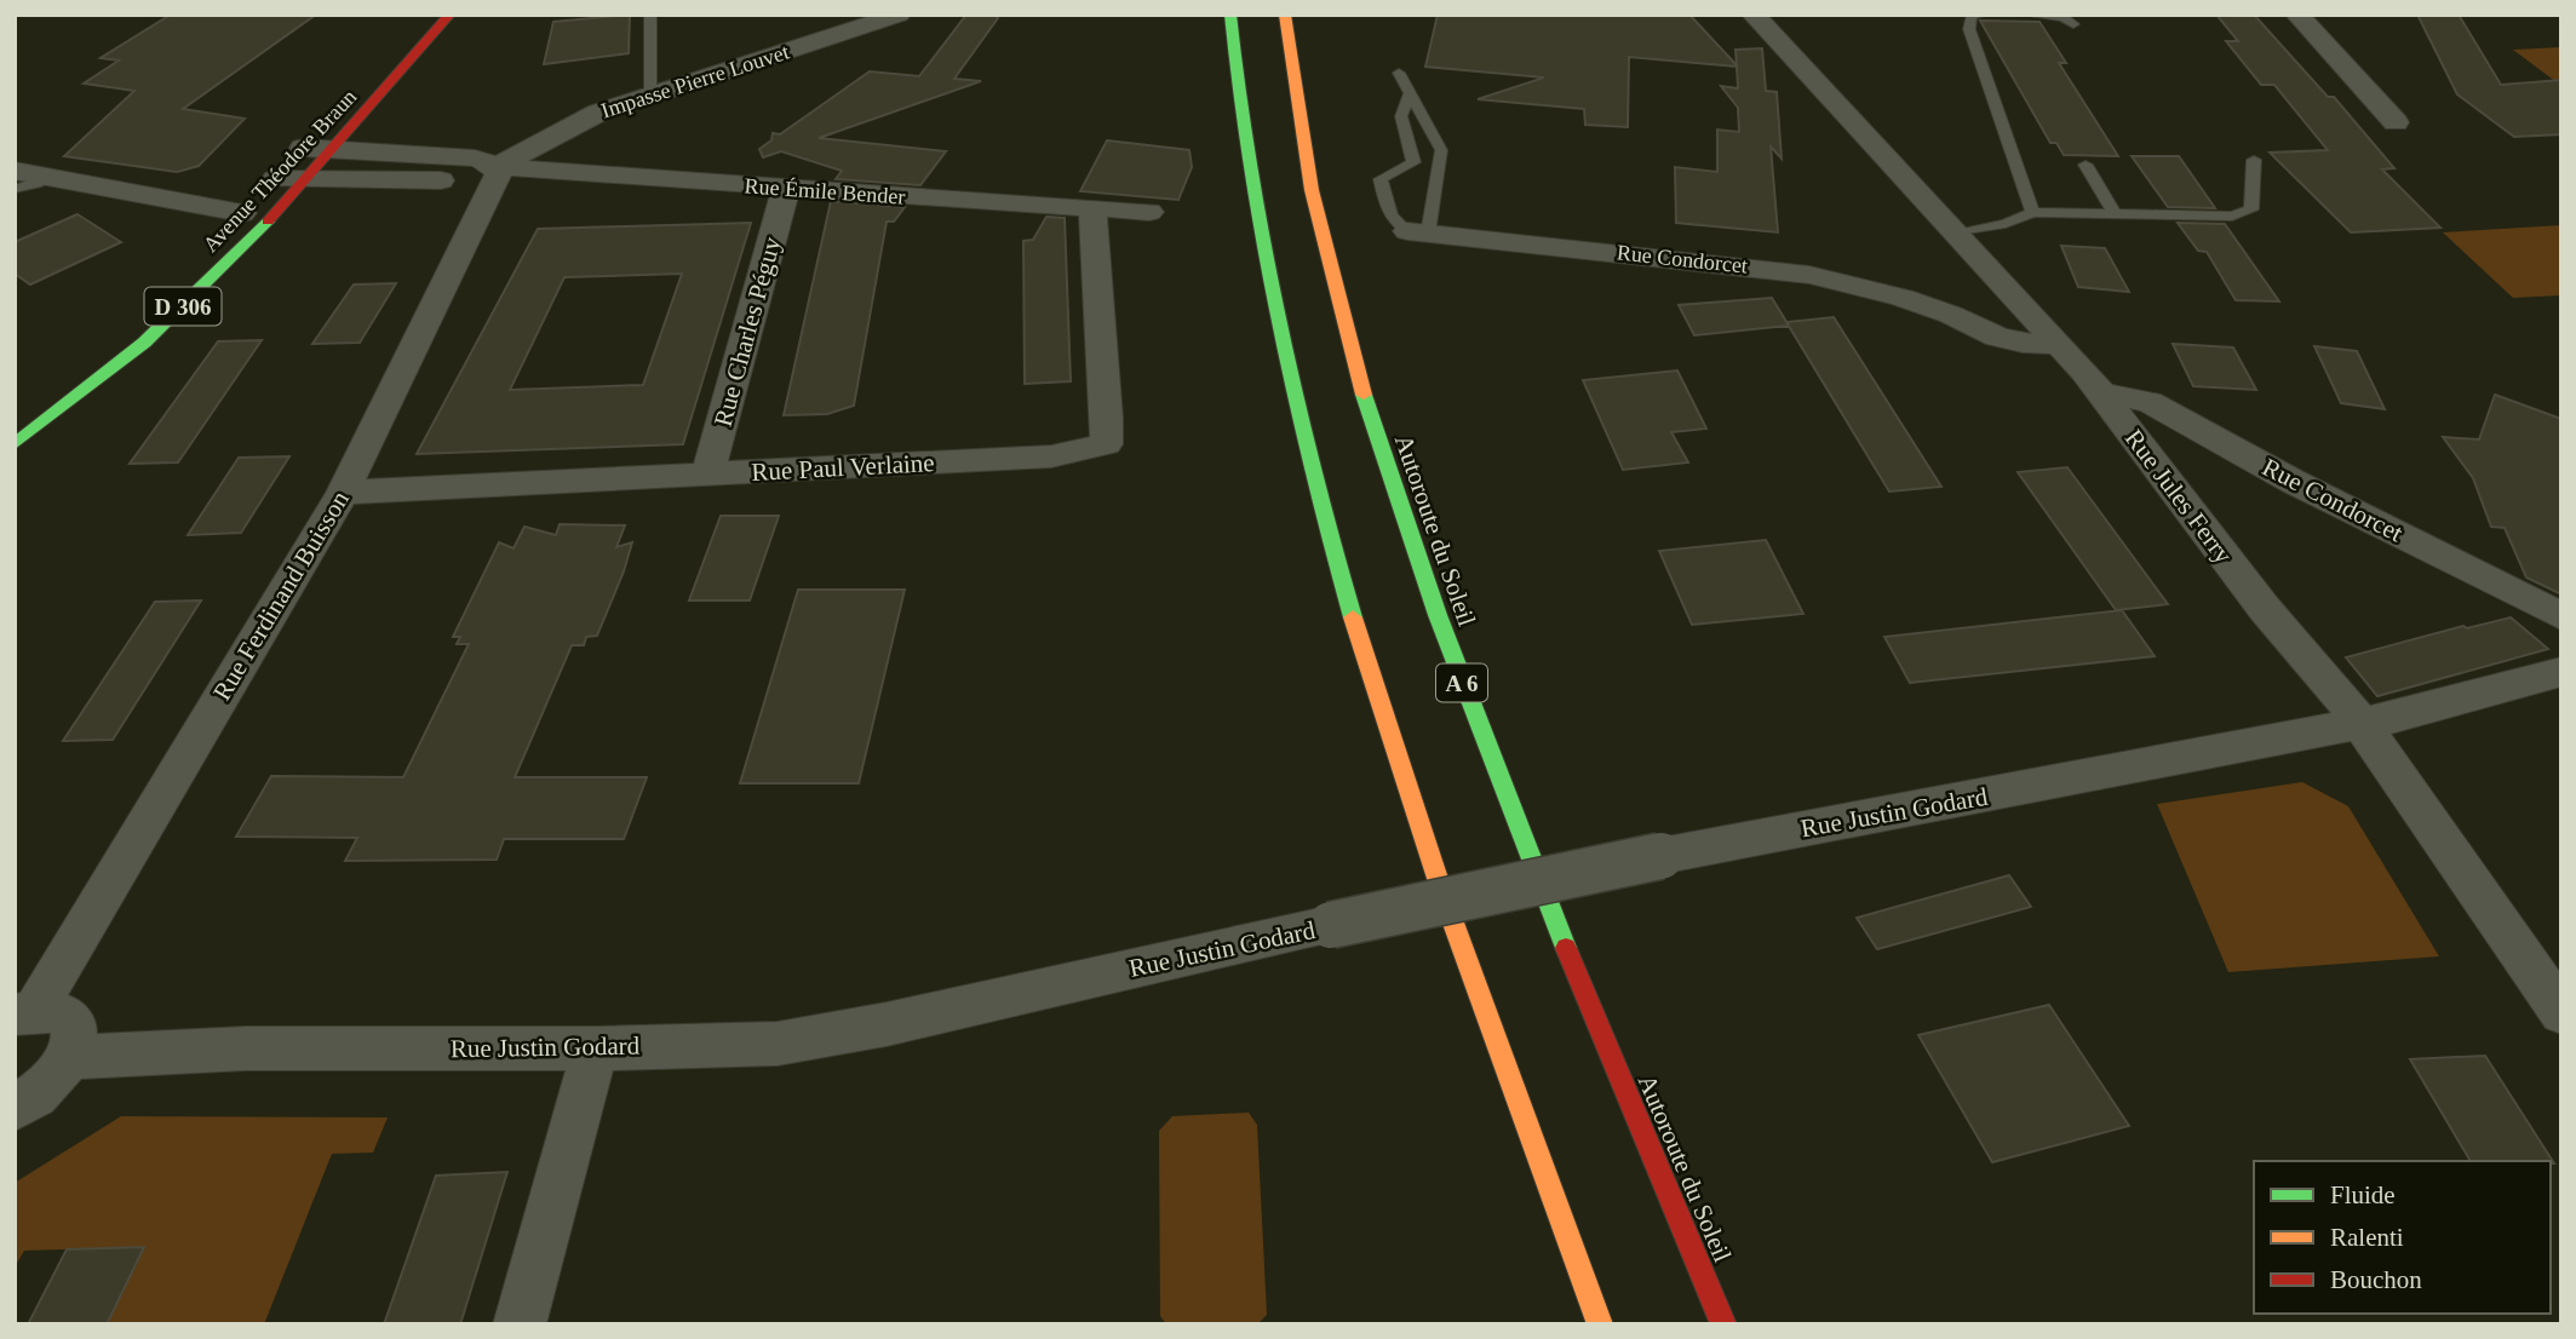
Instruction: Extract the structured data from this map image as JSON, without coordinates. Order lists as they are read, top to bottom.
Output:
{
  "streets": {
    "main road": [
      "Avenue Théodore Braun",
      "D 306",
      "Autoroute du Soleil",
      "A 6"
    ],
    "street": [
      "Impasse Pierre Louvet",
      "Rue Émile Bender",
      "Rue Condorcet",
      "Rue Charles Péguy",
      "Rue Paul Verlaine",
      "Rue Jules Ferry",
      "Rue Ferdinand Buisson",
      "Rue Justin Godard"
    ]
  },
  "crossings": [
    ["Impasse Pierre Louvet", "Rue Émile Bender"],
    ["Impasse Pierre Louvet", "Rue Ferdinand Buisson"],
    ["Avenue Théodore Braun", "Rue Émile Bender"],
    ["Rue Émile Bender", "Rue Charles Péguy"],
    ["Rue Émile Bender", "Rue Paul Verlaine"],
    ["Rue Émile Bender", "Rue Ferdinand Buisson"],
    ["Rue Condorcet", "Rue Jules Ferry"],
    ["Rue Charles Péguy", "Rue Paul Verlaine"],
    ["Rue Paul Verlaine", "Rue Ferdinand Buisson"],
    ["Rue Jules Ferry", "Rue Justin Godard"]
  ],
  "legend": ["Fluide", "Ralenti", "Bouchon"]
}
